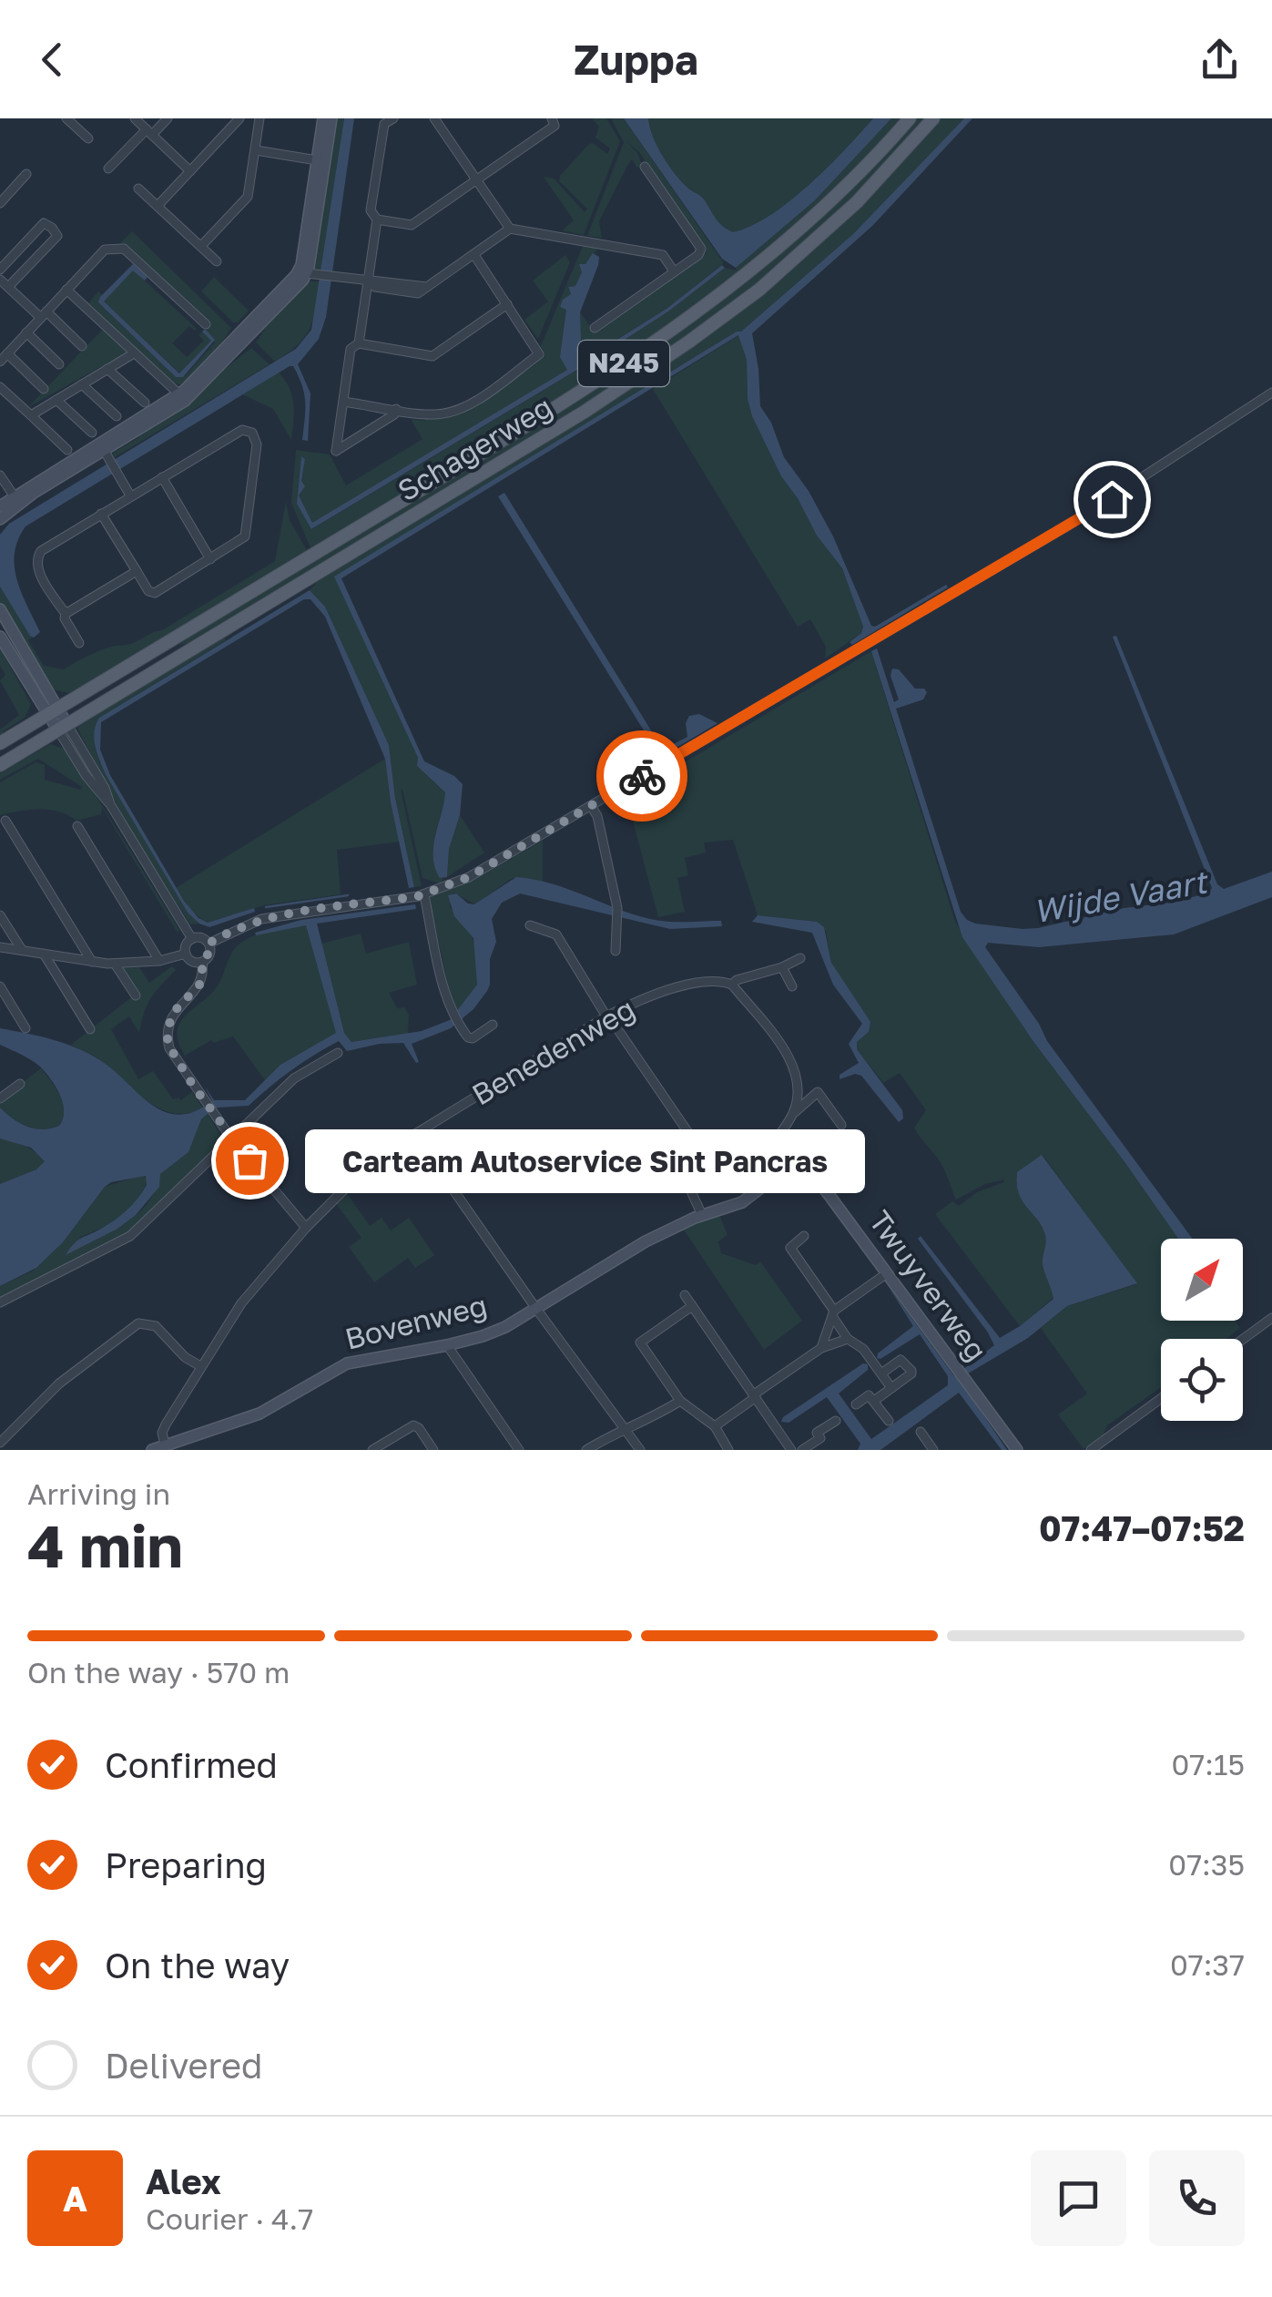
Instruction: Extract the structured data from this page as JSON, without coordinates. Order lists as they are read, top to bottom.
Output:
{
  "streets": {
    "main road": ["N245", "Schagerweg"],
    "street": ["Benedenweg", "Twuyverweg", "Bovenweg"]
  },
  "crossings": [
    ["Benedenweg", "Bovenweg"]
  ],
  "water": ["Wijde Vaart"],
  "places": ["Carteam Autoservice Sint Pancras"],
  "north": "top right",
  "page": {
    "header": "Zuppa",
    "bubble": "Carteam Autoservice Sint Pancras",
    "heading": ["4 min", "Arriving in", "07:47–07:52"],
    "panel": ["Alex", "Courier · 4.7"],
    "bar": "On the way · 570 m",
    "list": [
      ["Confirmed", "07:15"],
      ["Preparing", "07:35"],
      ["On the way", "07:37"],
      "Delivered"
    ],
    "round": "A"
  }
}
